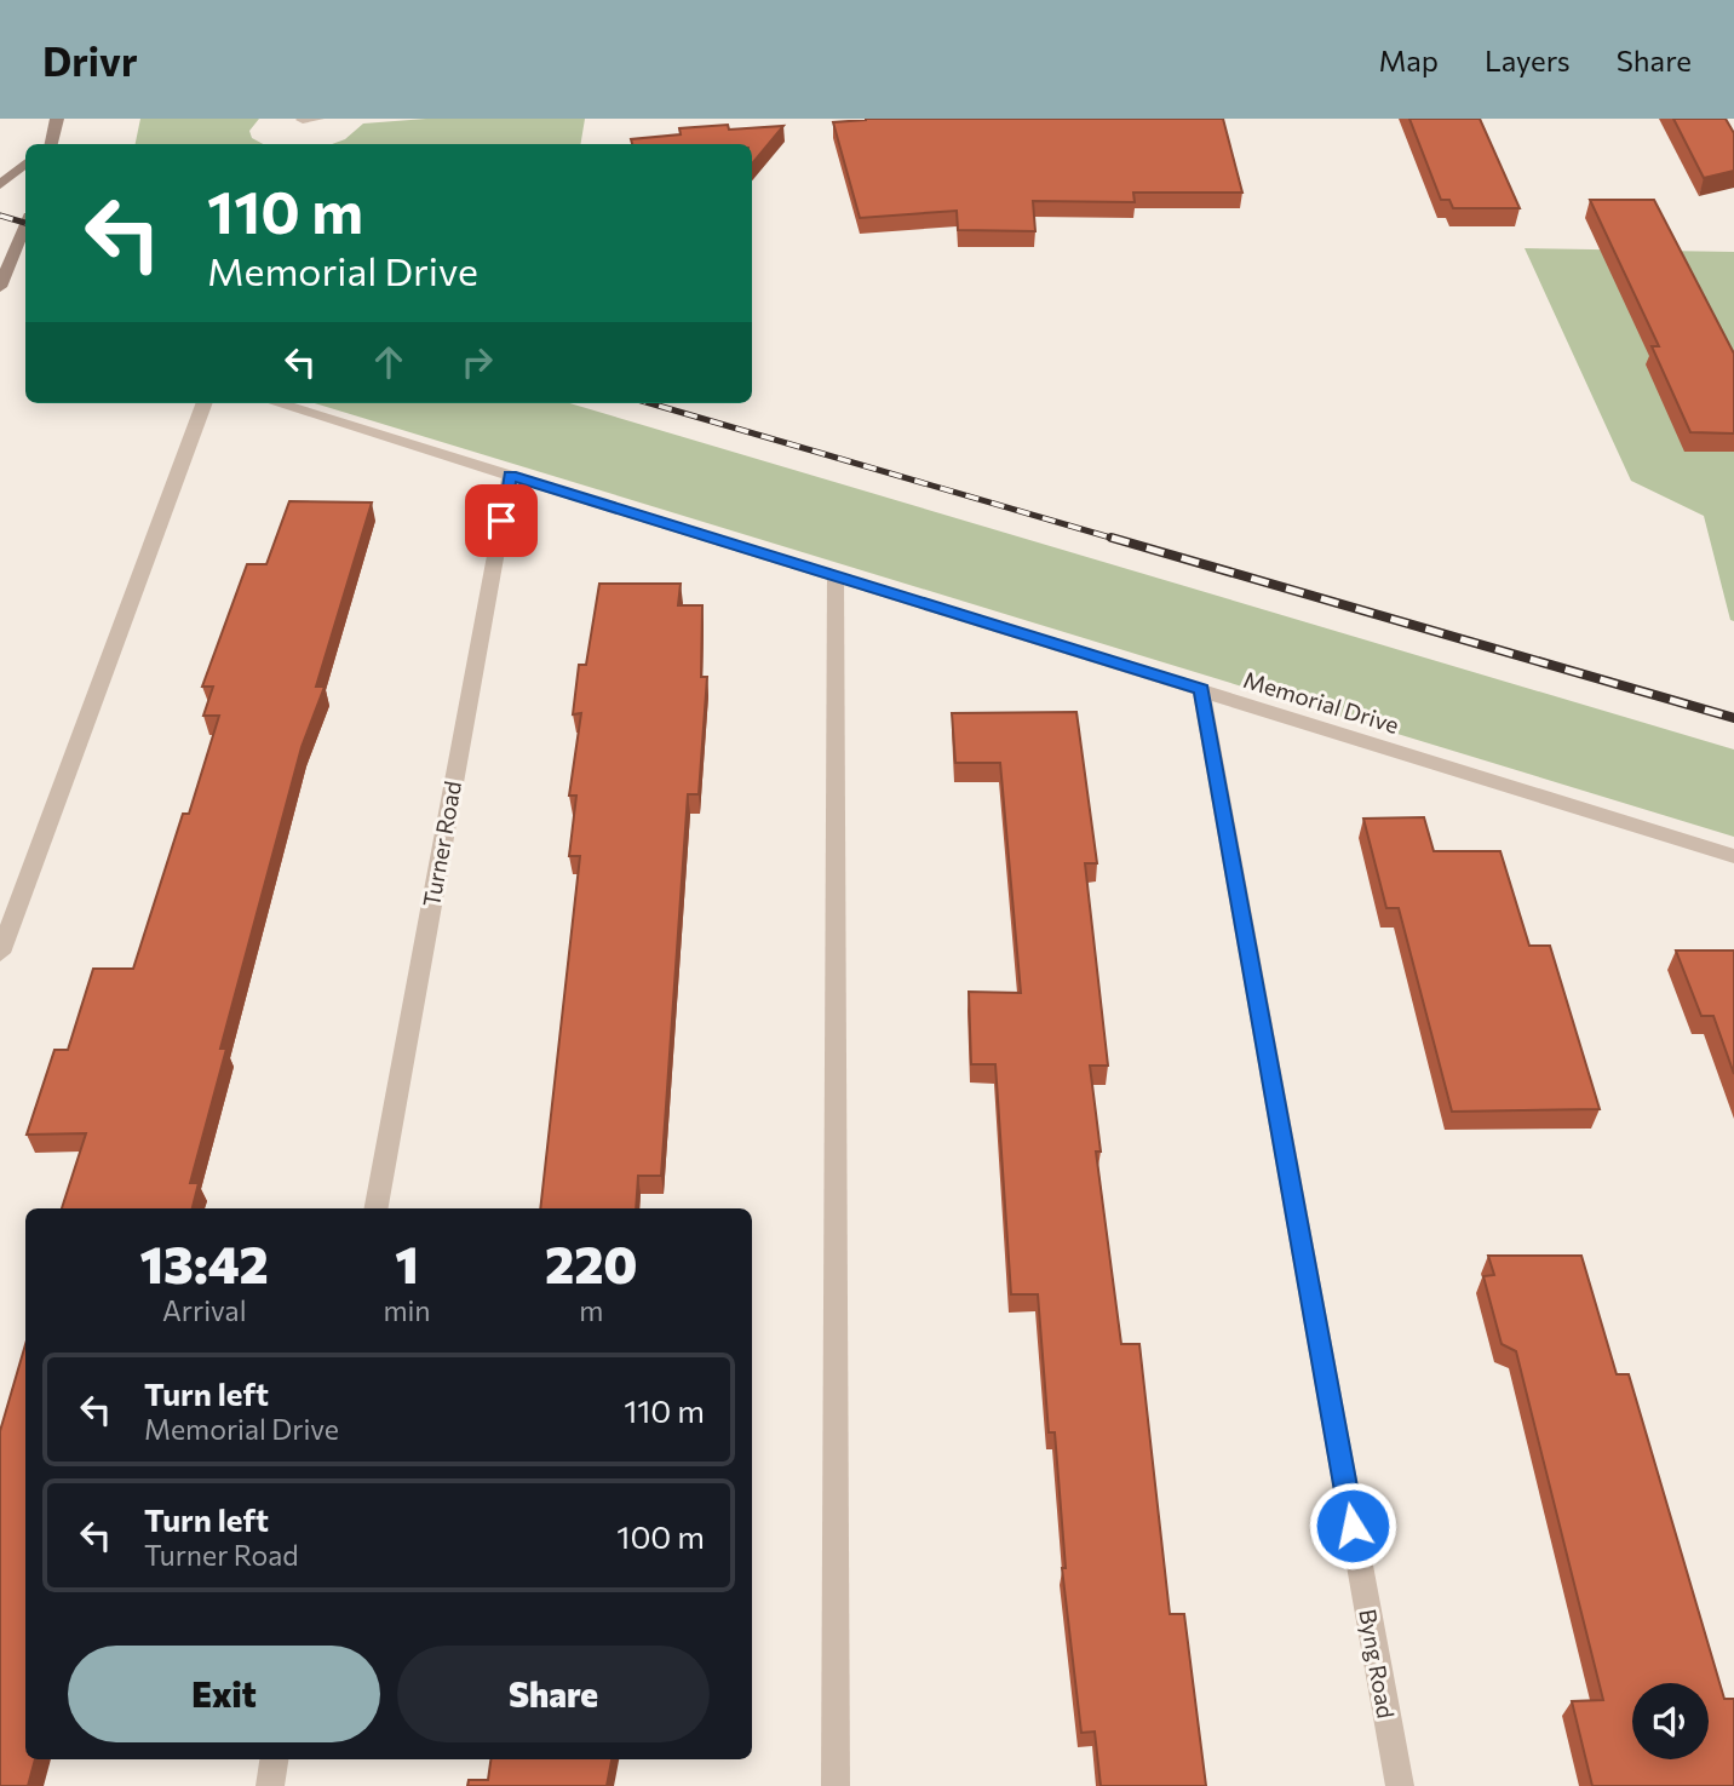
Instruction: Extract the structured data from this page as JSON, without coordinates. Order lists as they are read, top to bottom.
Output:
{
  "streets": {
    "street": ["Memorial Drive", "Turner Road", "Byng Road"]
  },
  "crossings": [
    ["Memorial Drive", "Turner Road"],
    ["Memorial Drive", "Byng Road"]
  ],
  "page": {
    "header": "Drivr",
    "nav": ["Map", "Layers", "Share"],
    "turn": ["110 m", "Memorial Drive"],
    "eta": [
      "13:42",
      "Arrival",
      "1",
      "min",
      "220",
      "m"
    ],
    "list": [
      {
        "name": "Turn left",
        "note": "Memorial Drive",
        "value": "110 m"
      },
      {
        "name": "Turn left",
        "note": "Turner Road",
        "value": "100 m"
      }
    ],
    "buttons": ["Exit", "Share"]
  }
}
